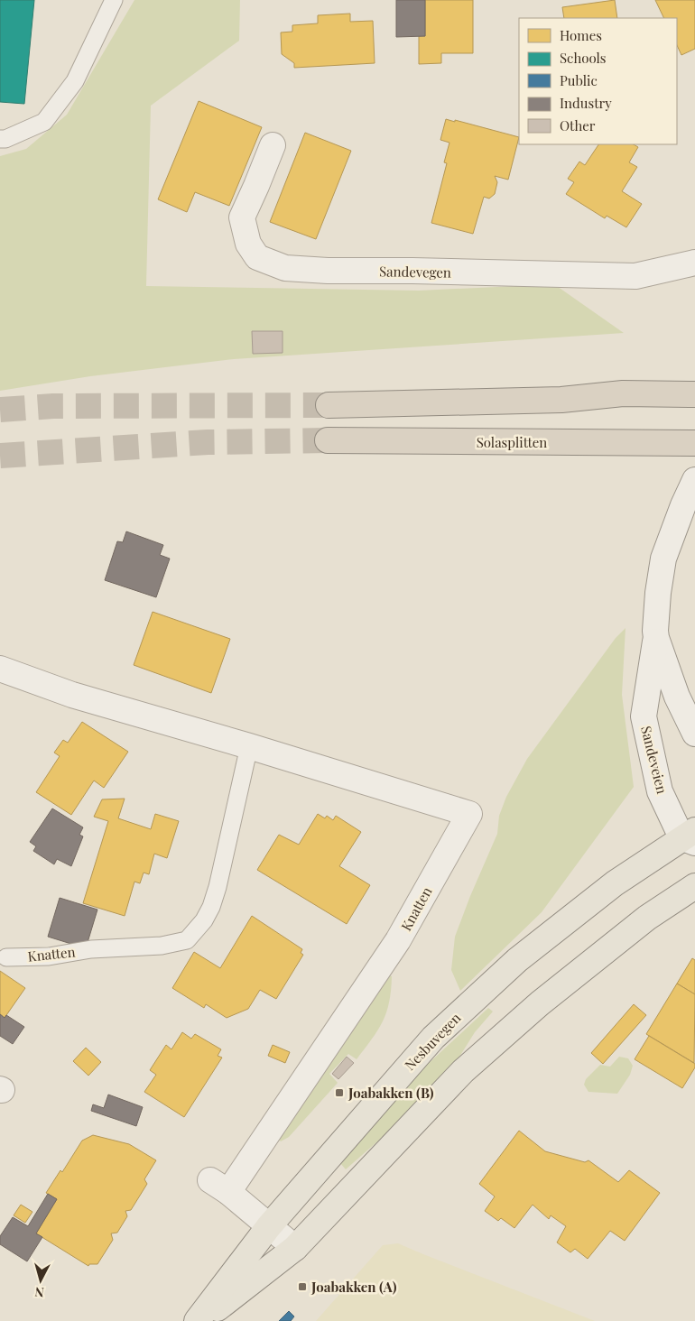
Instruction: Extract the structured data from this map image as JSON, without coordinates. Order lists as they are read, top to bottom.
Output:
{
  "streets": {
    "highway": ["Solasplitten"],
    "main road": ["Nesbuvegen"],
    "street": ["Sandevegen", "Sandeveien", "Knatten"]
  },
  "crossings": [
    ["Sandeveien", "Nesbuvegen"],
    ["Knatten", "Nesbuvegen"]
  ],
  "places": {
    "transit": ["Joabakken (B)", "Joabakken (A)"]
  },
  "legend": [
    "Homes",
    "Schools",
    "Public",
    "Industry",
    "Other"
  ],
  "north": "bottom"
}
